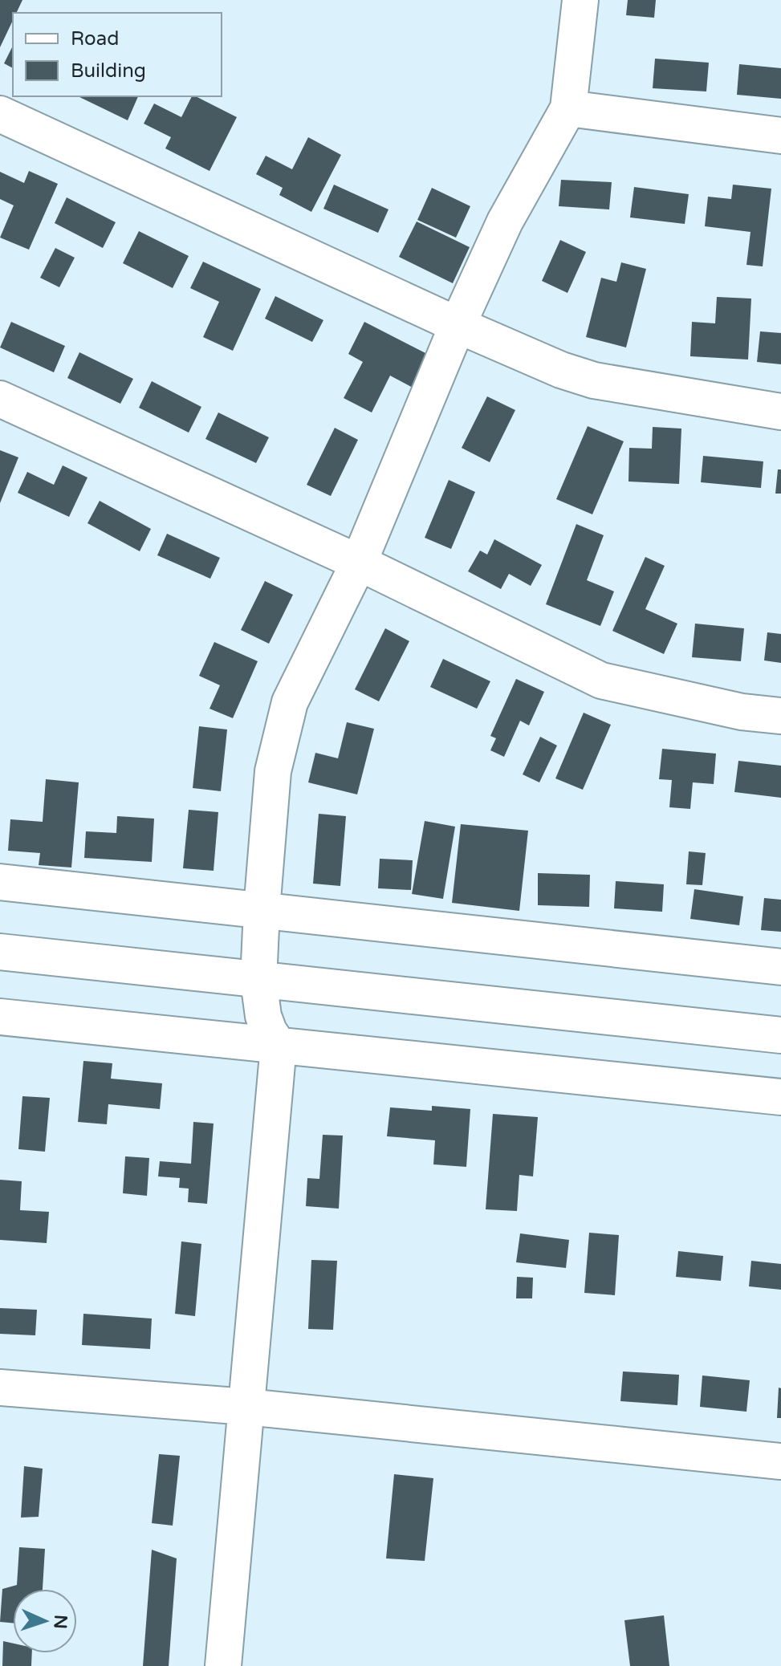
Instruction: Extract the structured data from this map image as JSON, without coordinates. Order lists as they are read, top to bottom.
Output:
{
  "legend": ["Road", "Building"],
  "north": "right"
}
